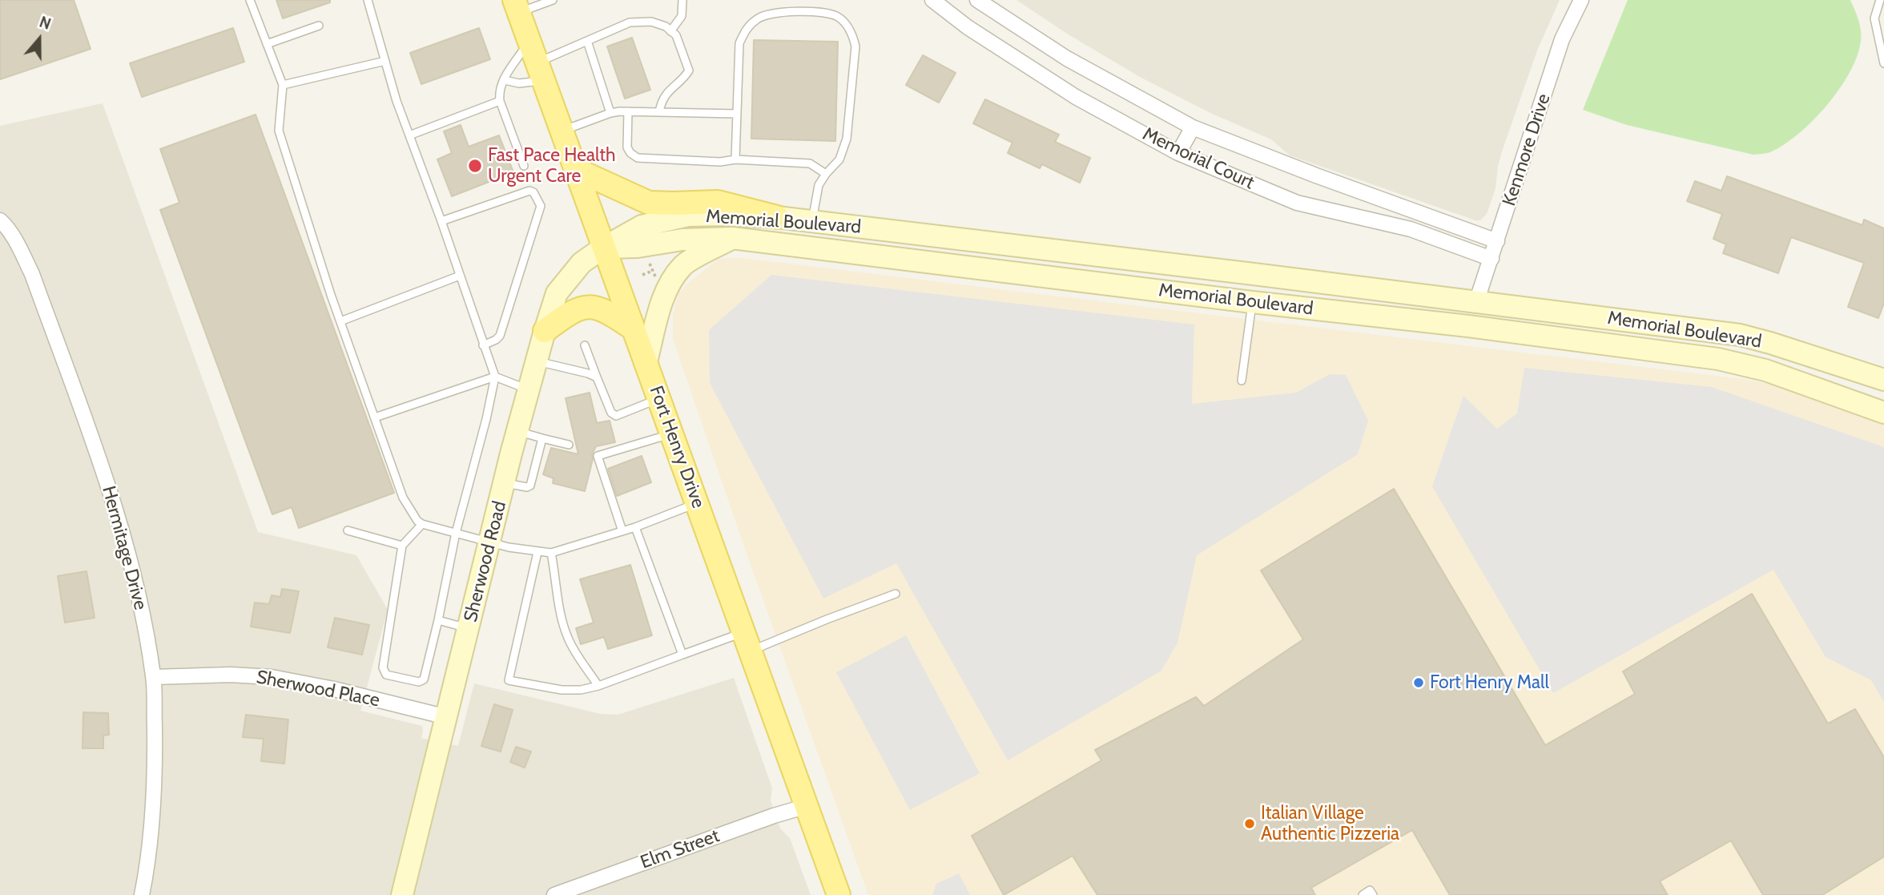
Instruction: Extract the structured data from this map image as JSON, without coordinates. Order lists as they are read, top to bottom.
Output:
{
  "streets": {
    "main road": ["Memorial Boulevard", "Fort Henry Drive", "Sherwood Road"],
    "street": [
      "Kenmore Drive",
      "Memorial Court",
      "Hermitage Drive",
      "Sherwood Place",
      "Elm Street"
    ]
  },
  "crossings": [
    ["Kenmore Drive", "Memorial Court"],
    ["Kenmore Drive", "Memorial Boulevard"],
    ["Memorial Boulevard", "Fort Henry Drive"],
    ["Memorial Boulevard", "Sherwood Road"],
    ["Fort Henry Drive", "Sherwood Road"],
    ["Fort Henry Drive", "Elm Street"],
    ["Hermitage Drive", "Sherwood Place"],
    ["Sherwood Road", "Sherwood Place"]
  ],
  "places": ["Fast Pace Health Urgent Care", "Fort Henry Mall", "Italian Village Authentic Pizzeria"],
  "north": "top"
}
